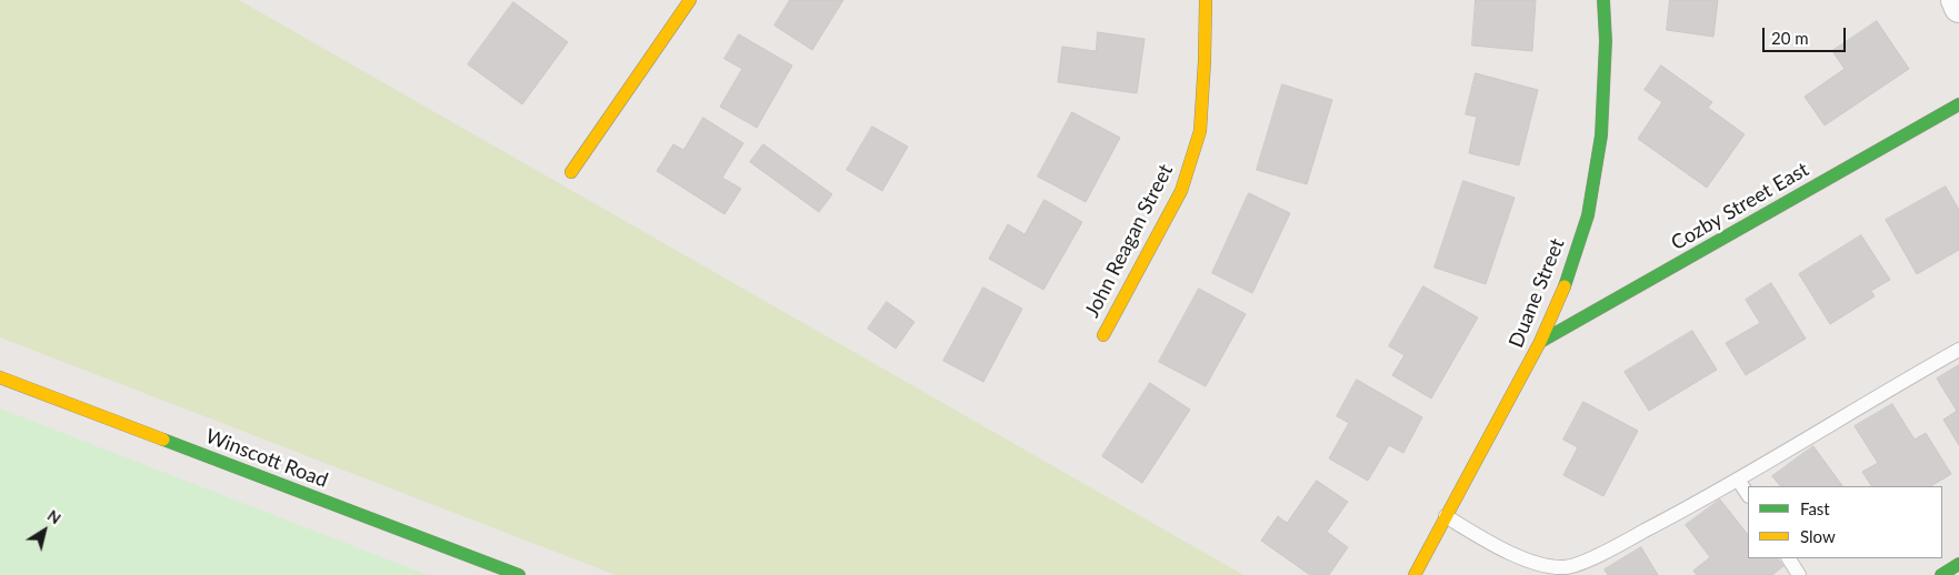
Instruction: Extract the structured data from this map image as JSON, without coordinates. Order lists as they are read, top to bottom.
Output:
{
  "streets": {
    "street": [
      "Cozby Street East",
      "John Reagan Street",
      "Duane Street",
      "Winscott Road"
    ]
  },
  "crossings": [
    ["Cozby Street East", "Duane Street"]
  ],
  "legend": ["Fast", "Slow"],
  "scale_bar": "20 m",
  "north": "top right"
}
